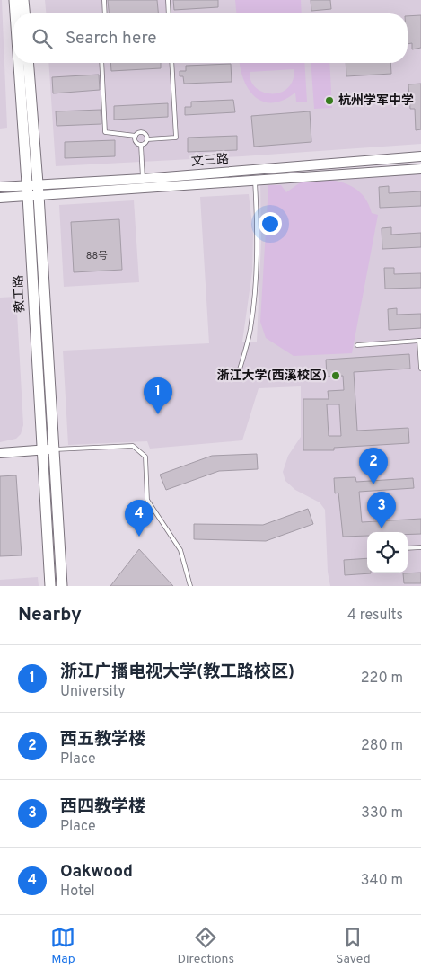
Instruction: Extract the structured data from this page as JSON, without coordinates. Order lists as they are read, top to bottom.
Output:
{
  "streets": {
    "main road": ["文三路", "教工路"]
  },
  "crossings": [
    ["文三路", "教工路"]
  ],
  "places": ["杭州学军中学", "浙江大学(西溪校区)"],
  "house_numbers": ["88号"],
  "page": {
    "search": "Search here",
    "pins": [
      "1",
      "2",
      "3",
      "4"
    ],
    "heading": ["Nearby", "4 results"],
    "list": [
      {
        "mark": "1",
        "name": "浙江广播电视大学(教工路校区)",
        "note": "University",
        "value": "220 m"
      },
      {
        "mark": "2",
        "name": "西五教学楼",
        "note": "Place",
        "value": "280 m"
      },
      {
        "mark": "3",
        "name": "西四教学楼",
        "note": "Place",
        "value": "330 m"
      },
      {
        "mark": "4",
        "name": "Oakwood",
        "note": "Hotel",
        "value": "340 m"
      }
    ],
    "nav": ["Map", "Directions", "Saved"]
  }
}
